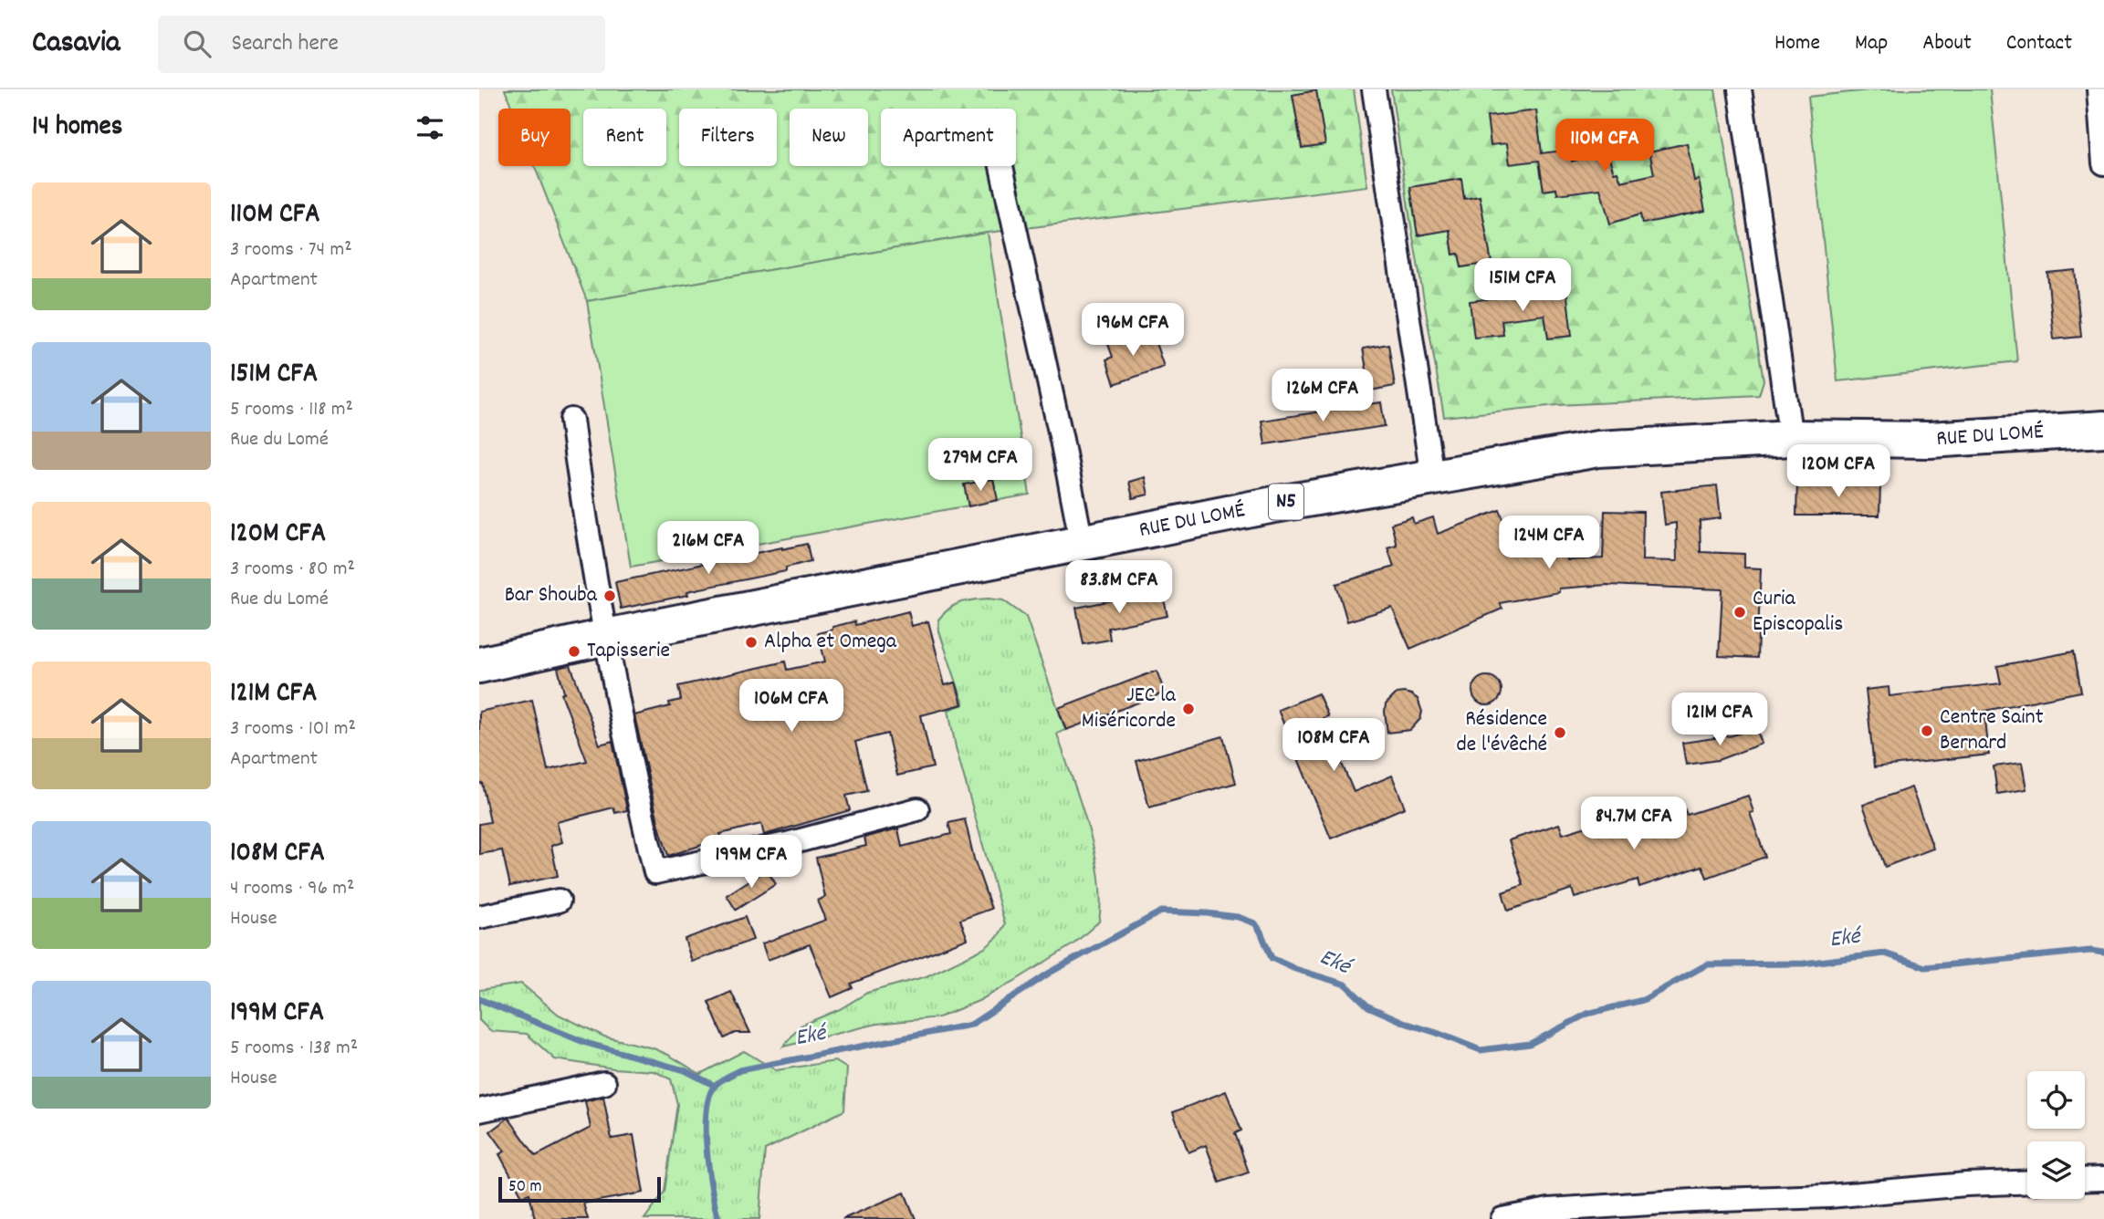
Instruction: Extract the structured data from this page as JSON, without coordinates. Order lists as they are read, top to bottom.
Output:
{
  "streets": {
    "main road": ["RUE DU LOMÉ", "N5"]
  },
  "water": ["Eké"],
  "places": [
    "Bar Shouba",
    "Curia Episcopalis",
    "Alpha et Omega",
    "Tapisserie",
    "JEC la Miséricorde",
    "Centre Saint Bernard",
    "Résidence de l'évêché"
  ],
  "scale_bar": "50 m",
  "page": {
    "header": "Casavia",
    "search": "Search here",
    "nav": [
      "Home",
      "Map",
      "About",
      "Contact"
    ],
    "heading": "14 homes",
    "chip": [
      "Buy",
      "Rent",
      "Filters",
      "New",
      "Apartment"
    ],
    "price": [
      "110M CFA",
      "151M CFA",
      "196M CFA",
      "126M CFA",
      "279M CFA",
      "120M CFA",
      "124M CFA",
      "216M CFA",
      "83.8M CFA",
      "106M CFA",
      "121M CFA",
      "108M CFA",
      "84.7M CFA",
      "199M CFA"
    ],
    "list": [
      {
        "name": "110M CFA",
        "note": "3 rooms · 74 m² · Apartment"
      },
      {
        "name": "151M CFA",
        "note": "5 rooms · 118 m² · Rue du Lomé"
      },
      {
        "name": "120M CFA",
        "note": "3 rooms · 80 m² · Rue du Lomé"
      },
      {
        "name": "121M CFA",
        "note": "3 rooms · 101 m² · Apartment"
      },
      {
        "name": "108M CFA",
        "note": "4 rooms · 96 m² · House"
      },
      {
        "name": "199M CFA",
        "note": "5 rooms · 138 m² · House"
      }
    ],
    "scale": "50 m"
  }
}
